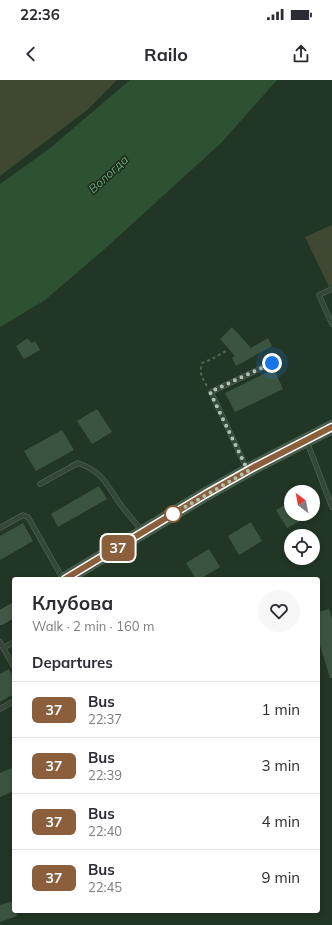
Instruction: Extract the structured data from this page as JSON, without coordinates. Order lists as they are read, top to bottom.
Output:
{
  "water": ["Вологда"],
  "lines": ["bus line 37"],
  "north": "top left",
  "page": {
    "status": "22:36",
    "header": "Railo",
    "on_map": "37",
    "heading": [
      ["Клубова", "Walk · 2 min · 160 m"],
      "Departures"
    ],
    "list": [
      {
        "mark": "37",
        "name": "Bus",
        "note": "22:37",
        "value": "1 min"
      },
      {
        "mark": "37",
        "name": "Bus",
        "note": "22:39",
        "value": "3 min"
      },
      {
        "mark": "37",
        "name": "Bus",
        "note": "22:40",
        "value": "4 min"
      },
      {
        "mark": "37",
        "name": "Bus",
        "note": "22:45",
        "value": "9 min"
      }
    ]
  }
}
